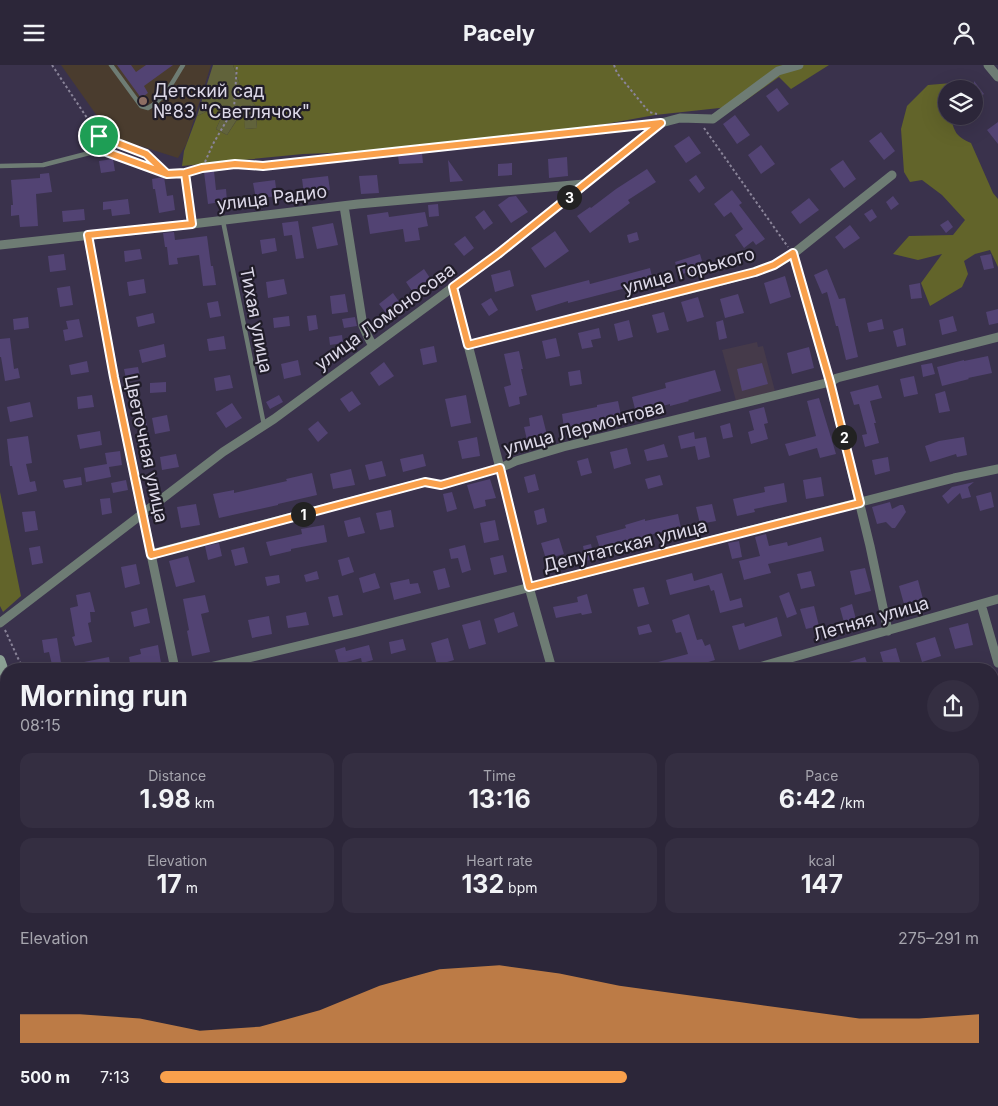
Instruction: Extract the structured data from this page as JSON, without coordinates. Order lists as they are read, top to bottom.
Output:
{
  "streets": {
    "street": [
      "улица Радио",
      "улица Горького",
      "улица Ломоносова",
      "улица Лермонтова",
      "Цветочная улица",
      "Депутатская улица",
      "Летняя улица"
    ],
    "lane": ["Тихая улица"]
  },
  "crossings": [
    ["улица Радио", "улица Ломоносова"],
    ["улица Радио", "Тихая улица"],
    ["улица Радио", "Цветочная улица"],
    ["улица Ломоносова", "Тихая улица"],
    ["улица Ломоносова", "Цветочная улица"],
    ["улица Лермонтова", "Цветочная улица"]
  ],
  "places": ["Детский сад №83 \"Светлячок\""],
  "page": {
    "header": "Pacely",
    "pins": ["3", "2", "1"],
    "heading": ["Morning run", "08:15"],
    "stats": [
      ["Distance", "1.98 km"],
      ["Time", "13:16"],
      ["Pace", "6:42 /km"],
      ["Elevation", "17 m"],
      ["Heart rate", "132 bpm"],
      ["kcal", "147"]
    ],
    "chart": ["Elevation", "275–291 m"],
    "list": [
      {
        "name": "500 m",
        "note": "7:13"
      }
    ]
  }
}
